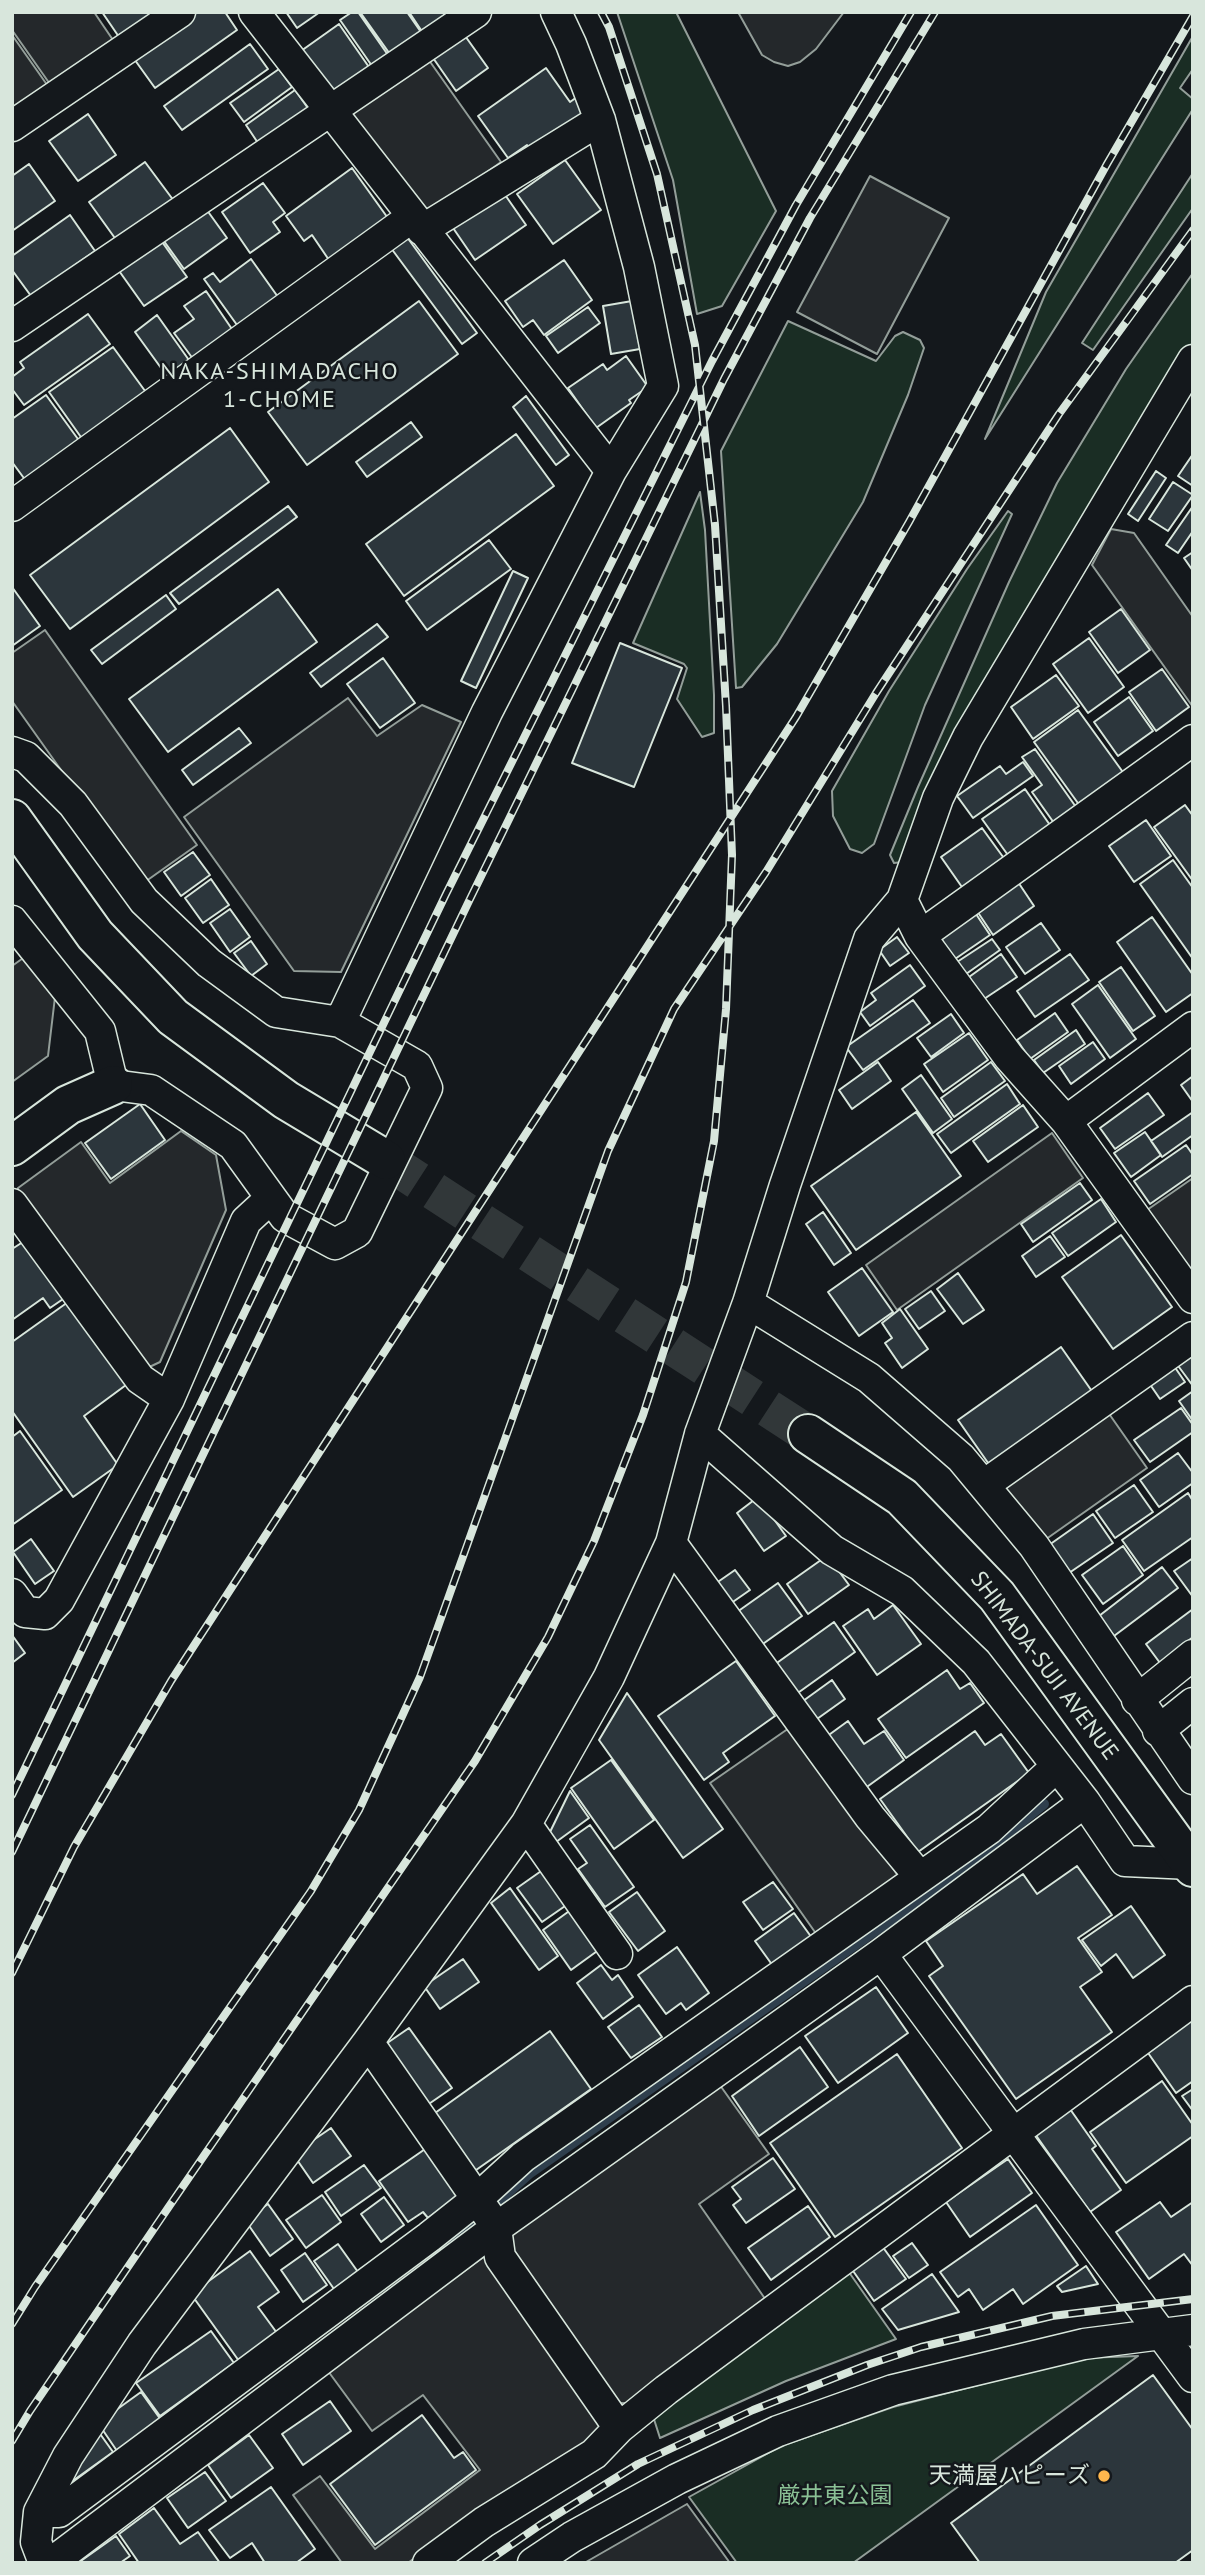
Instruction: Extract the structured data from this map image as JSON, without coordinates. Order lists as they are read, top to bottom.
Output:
{
  "streets": {
    "street": ["SHIMADA-SUJI AVENUE"]
  },
  "districts": ["NAKA-SHIMADACHO 1-CHOME"],
  "parks": ["厳井東公園"],
  "places": ["天満屋ハピーズ"]
}
